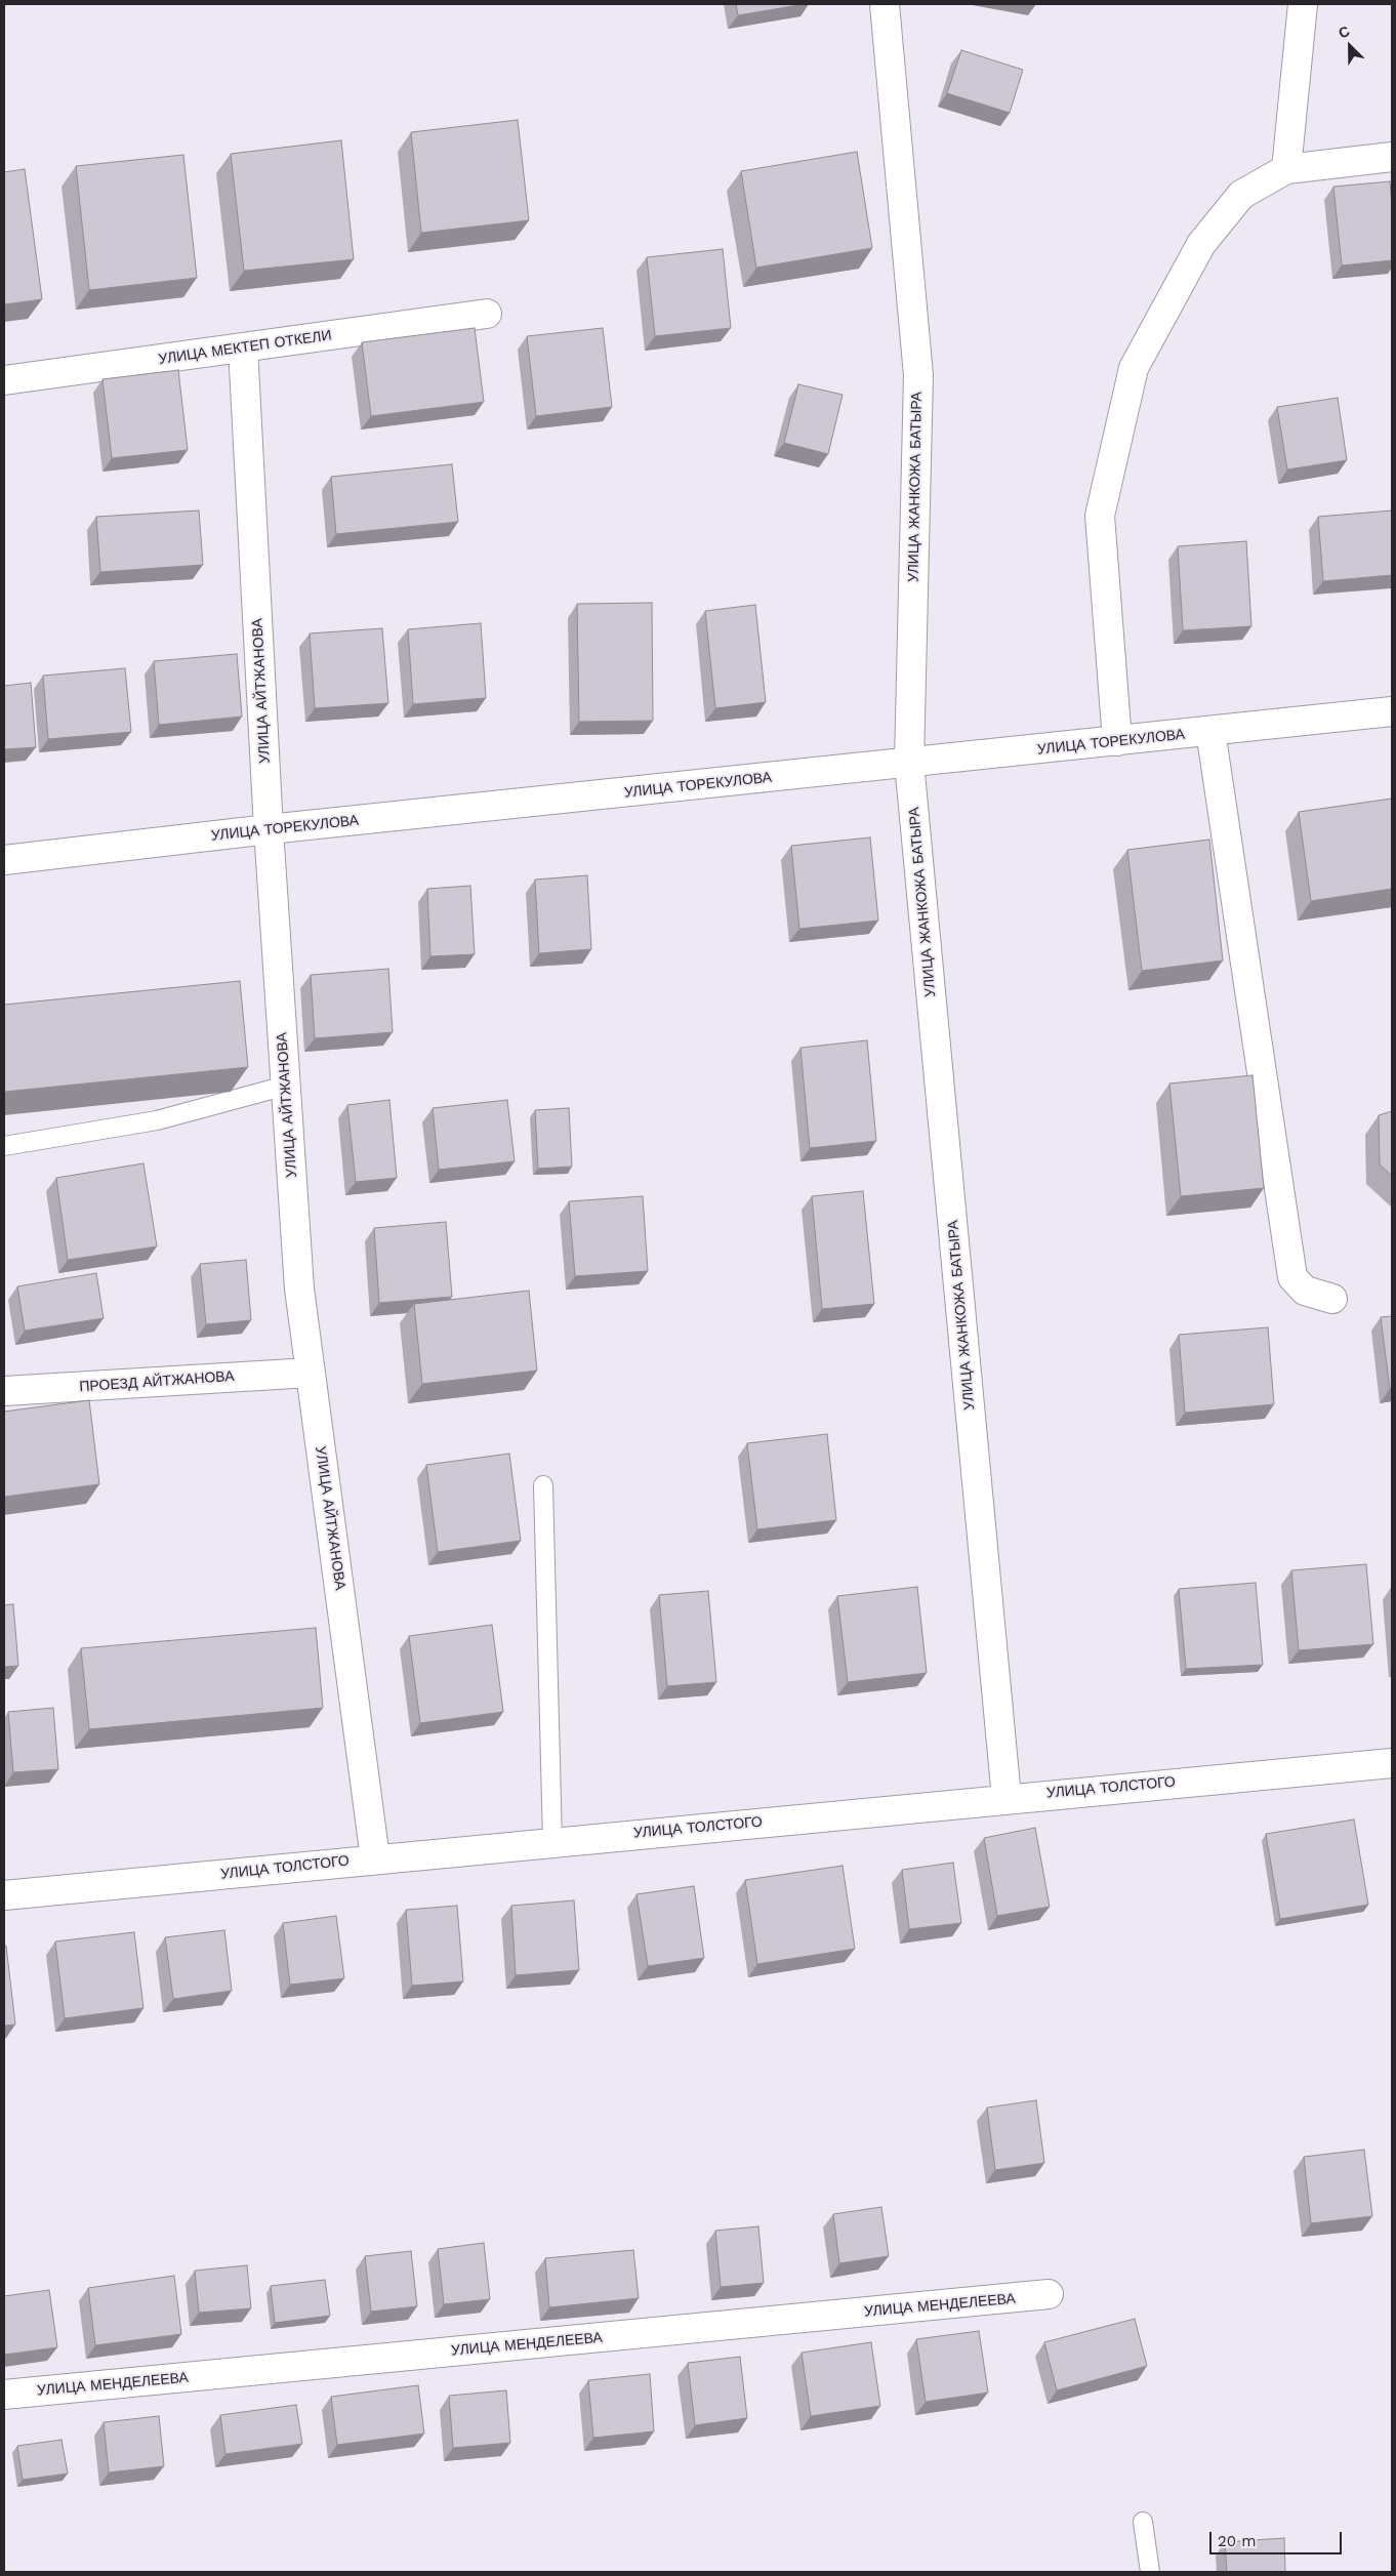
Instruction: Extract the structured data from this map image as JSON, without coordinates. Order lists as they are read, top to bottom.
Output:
{
  "streets": {
    "street": [
      "УЛИЦА МЕКТЕП ОТКЕЛИ",
      "УЛИЦА ЖАНКОЖА БАТЫРА",
      "УЛИЦА АЙТЖАНОВА",
      "УЛИЦА ТОРЕКУЛОВА",
      "ПРОЕЗД АЙТЖАНОВА",
      "УЛИЦА ТОЛСТОГО",
      "УЛИЦА МЕНДЕЛЕЕВА"
    ]
  },
  "crossings": [
    ["УЛИЦА МЕКТЕП ОТКЕЛИ", "УЛИЦА АЙТЖАНОВА"],
    ["УЛИЦА ЖАНКОЖА БАТЫРА", "УЛИЦА ТОРЕКУЛОВА"],
    ["УЛИЦА ЖАНКОЖА БАТЫРА", "УЛИЦА ТОЛСТОГО"],
    ["УЛИЦА АЙТЖАНОВА", "УЛИЦА ТОРЕКУЛОВА"],
    ["УЛИЦА АЙТЖАНОВА", "ПРОЕЗД АЙТЖАНОВА"],
    ["УЛИЦА АЙТЖАНОВА", "УЛИЦА ТОЛСТОГО"]
  ],
  "scale_bar": "20 m",
  "north": "top left"
}
